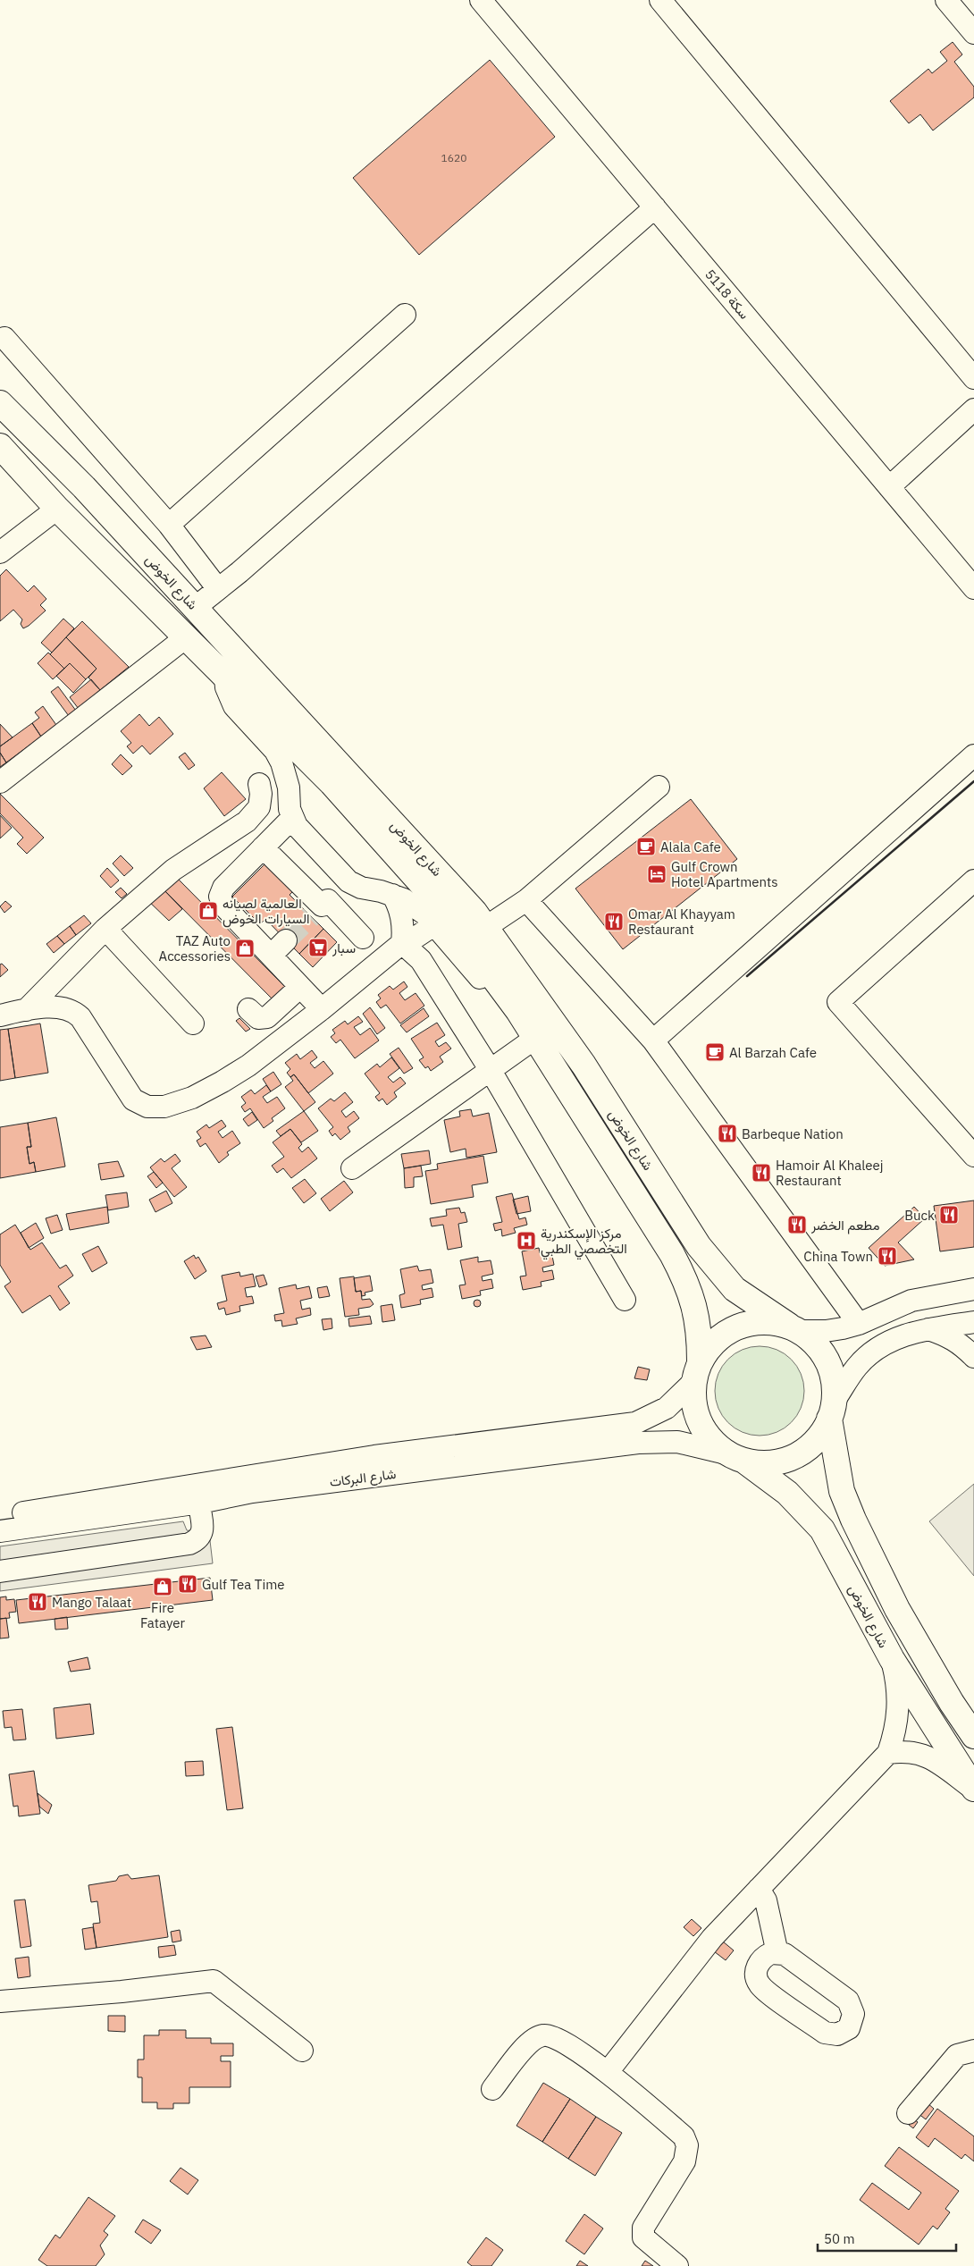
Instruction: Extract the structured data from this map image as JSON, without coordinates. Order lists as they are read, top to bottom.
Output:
{
  "streets": {
    "main road": ["شارع الخوض"],
    "street": ["سكة 5118", "شارع البركات"]
  },
  "crossings": [
    ["شارع الخوض", "شارع البركات"]
  ],
  "places": {
    "cafe": ["Alala Cafe", "Al Barzah Cafe"],
    "hotel": ["Gulf Crown Hotel Apartments"],
    "shop": ["العالمية لصيانه السيارات الخوض", "TAZ Auto Accessories", "Fire Fatayer"],
    "restaurant": [
      "Omar Al Khayyam Restaurant",
      "Barbeque Nation",
      "Hamoir Al Khaleej Restaurant",
      "Buck",
      "مطعم الخضر",
      "China Town",
      "Gulf Tea Time",
      "Mango Talaat"
    ],
    "supermarket": ["سبار"],
    "hospital": ["مركز الإسكندرية التخصصي الطبي"]
  },
  "house_numbers": ["1620"],
  "scale_bar": "50 m"
}
